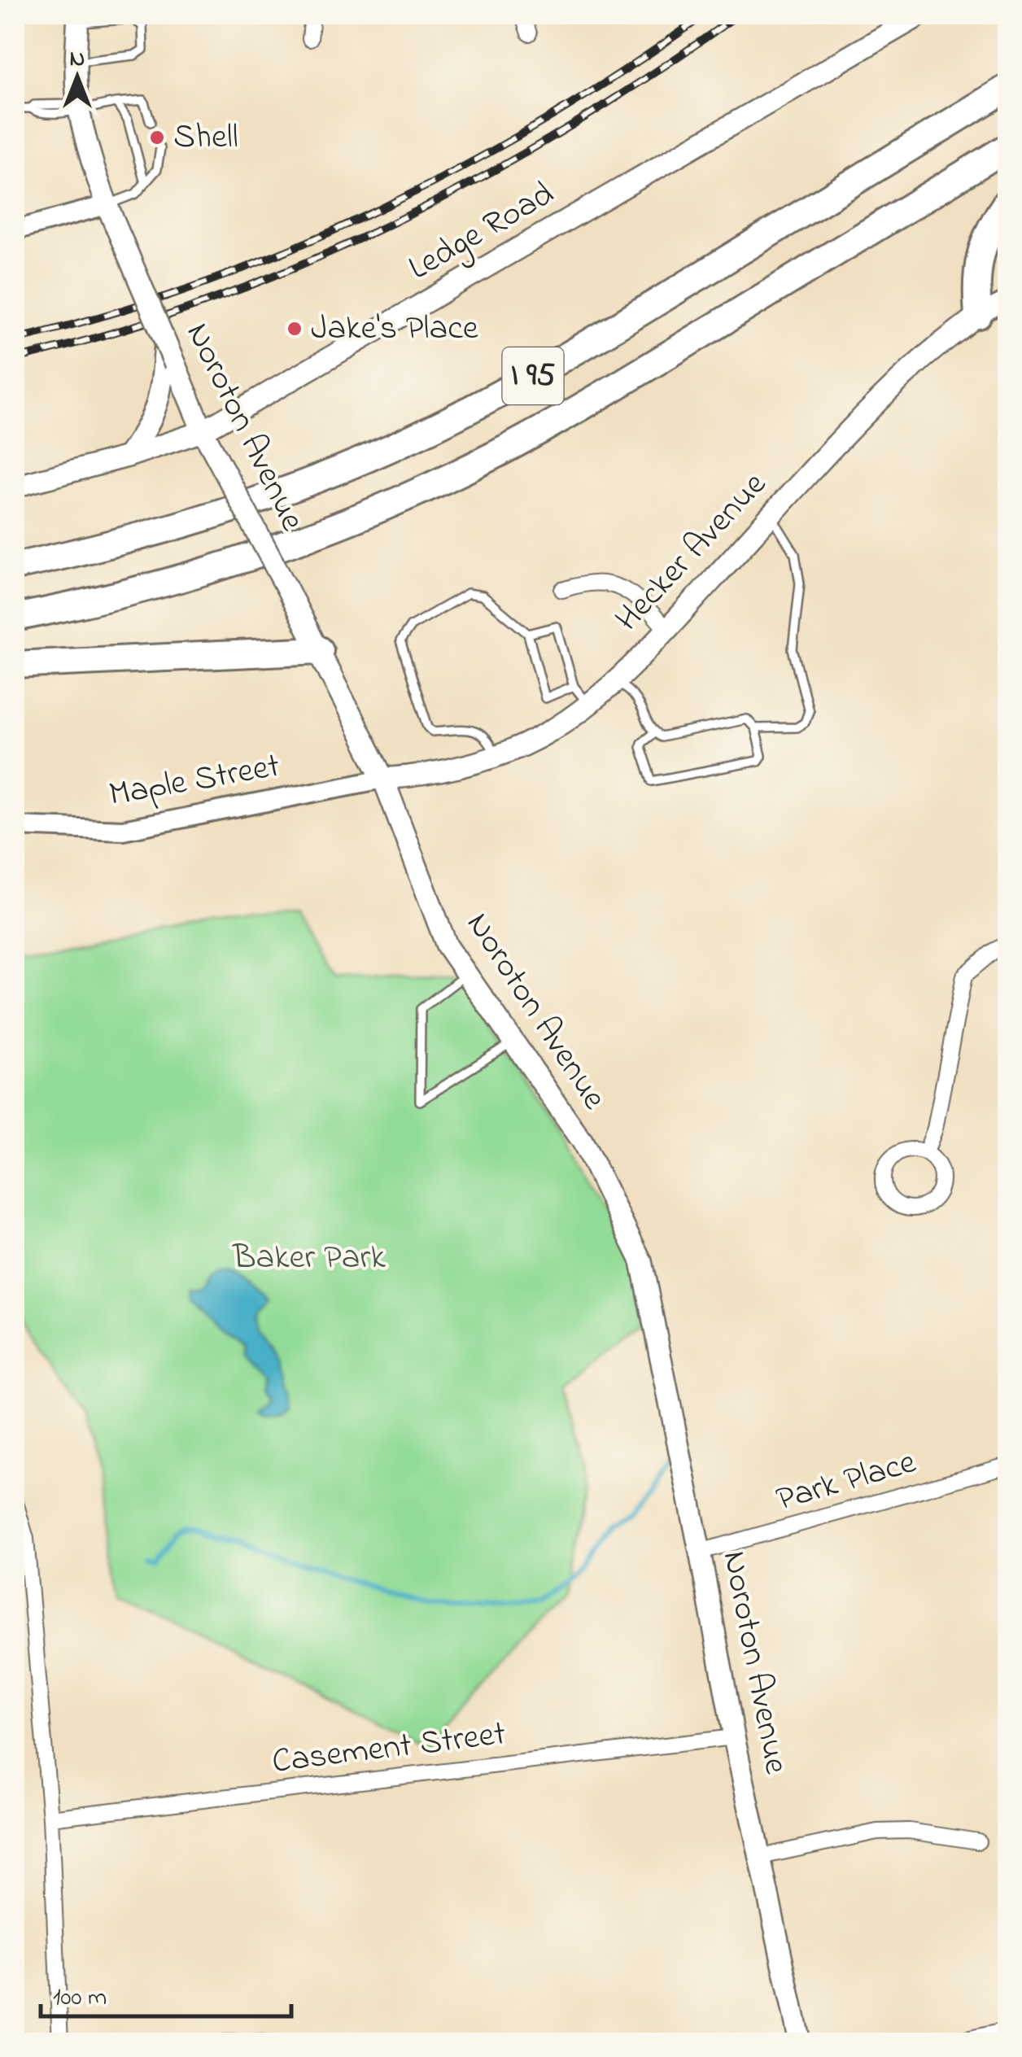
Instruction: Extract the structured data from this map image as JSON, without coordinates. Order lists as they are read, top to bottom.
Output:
{
  "streets": {
    "highway": ["I 95"],
    "main road": ["Ledge Road", "Noroton Avenue", "Hecker Avenue"],
    "street": ["Maple Street", "Park Place", "Casement Street"]
  },
  "crossings": [
    ["Ledge Road", "Noroton Avenue"],
    ["Noroton Avenue", "Hecker Avenue"],
    ["Noroton Avenue", "Maple Street"],
    ["Noroton Avenue", "Park Place"],
    ["Noroton Avenue", "Casement Street"],
    ["Hecker Avenue", "Maple Street"]
  ],
  "parks": ["Baker Park"],
  "places": ["Shell", "Jake's Place"],
  "scale_bar": "100 m",
  "north": "top"
}
